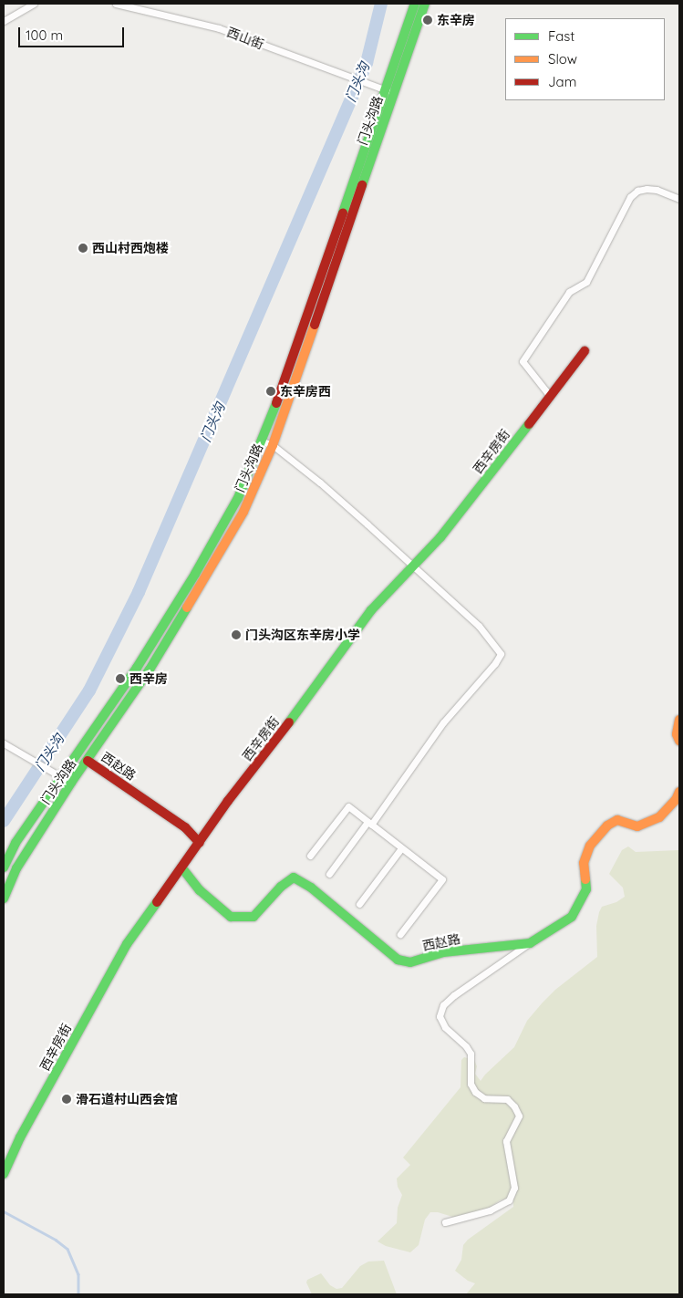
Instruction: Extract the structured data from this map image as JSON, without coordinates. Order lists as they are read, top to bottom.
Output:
{
  "streets": {
    "main road": ["门头沟路", "西辛房街", "西赵路"],
    "street": ["西山街"]
  },
  "crossings": [
    ["西山街", "门头沟路"],
    ["门头沟路", "西赵路"],
    ["西辛房街", "西赵路"]
  ],
  "water": ["门头沟"],
  "places": [
    "东辛房",
    "西山村西炮楼",
    "东辛房西",
    "门头沟区东辛房小学",
    "西辛房",
    "滑石道村山西会馆"
  ],
  "legend": ["Fast", "Slow", "Jam"],
  "scale_bar": "100 m"
}
